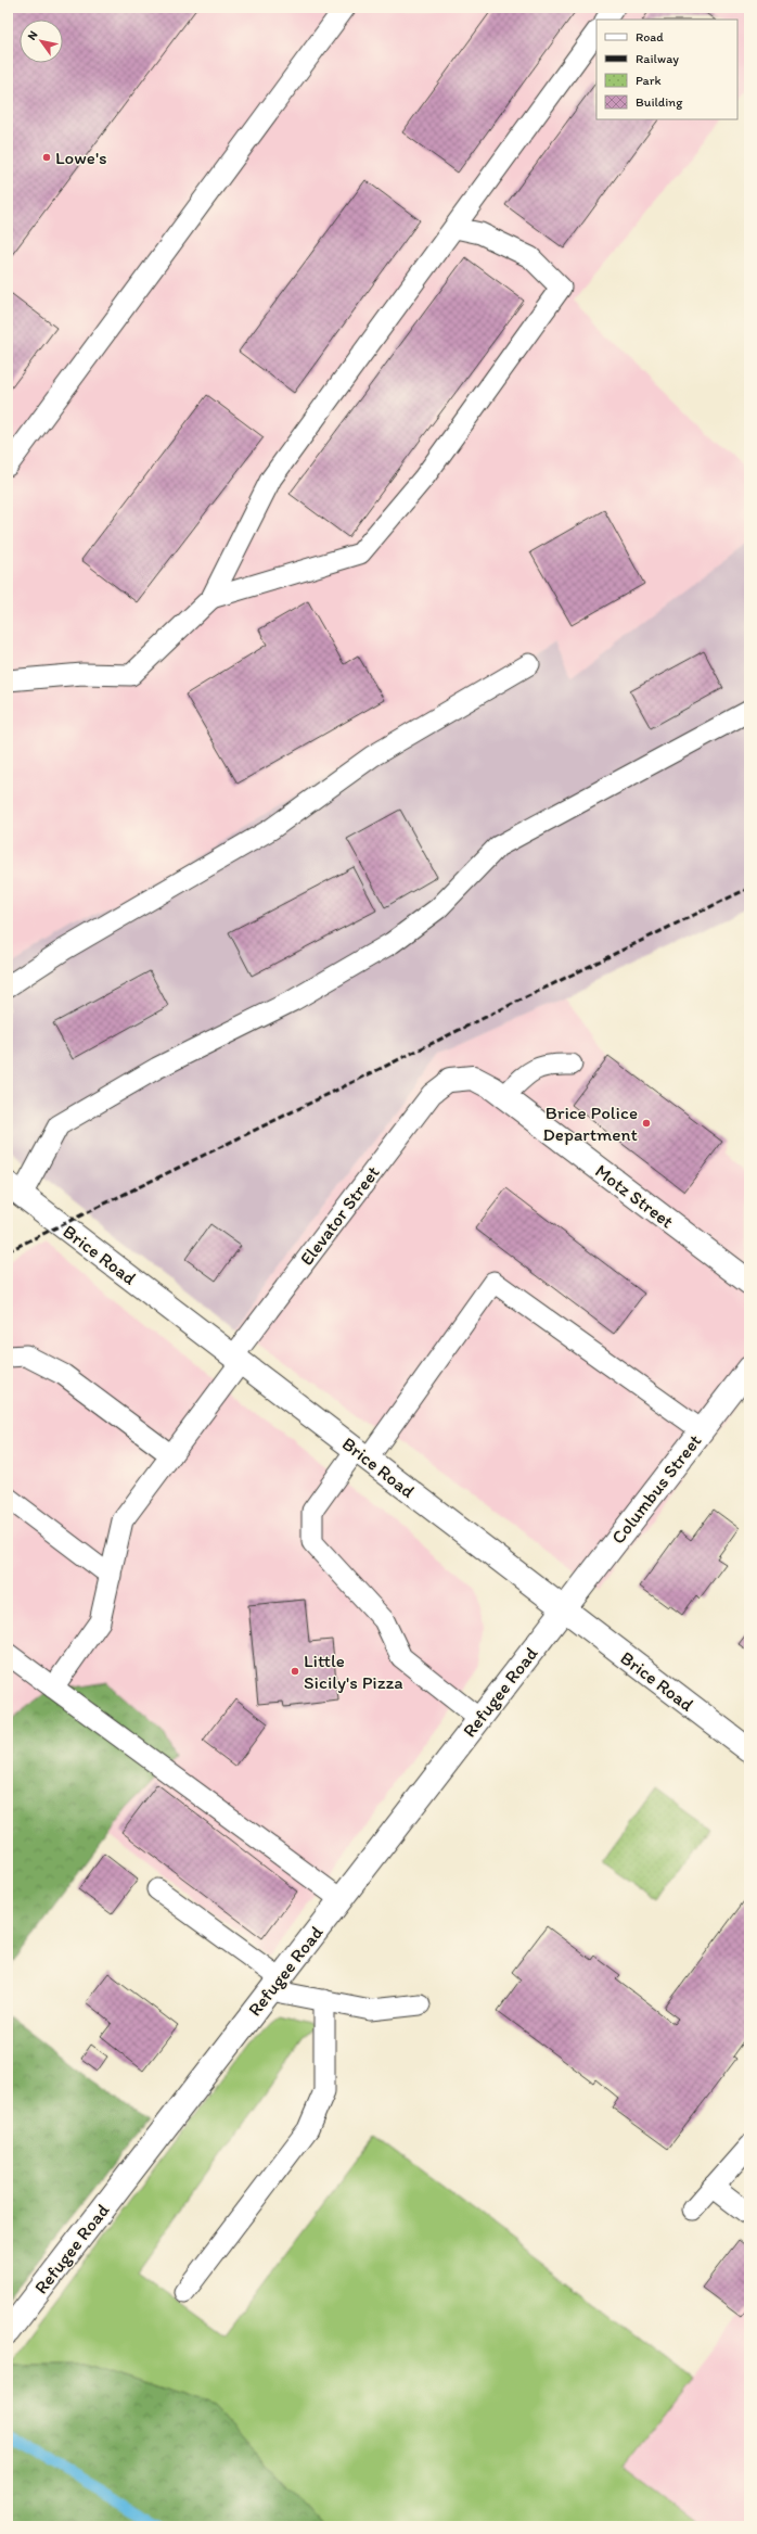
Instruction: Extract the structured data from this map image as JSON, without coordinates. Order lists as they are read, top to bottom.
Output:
{
  "streets": {
    "street": [
      "Motz Street",
      "Brice Road",
      "Columbus Street",
      "Refugee Road"
    ],
    "lane": ["Elevator Street"]
  },
  "crossings": [
    ["Motz Street", "Elevator Street"],
    ["Elevator Street", "Brice Road"],
    ["Brice Road", "Columbus Street"],
    ["Brice Road", "Refugee Road"],
    ["Columbus Street", "Refugee Road"]
  ],
  "places": ["Lowe's", "Brice Police Department", "Little Sicily's Pizza"],
  "legend": [
    "Road",
    "Railway",
    "Park",
    "Building"
  ],
  "north": "top left"
}
